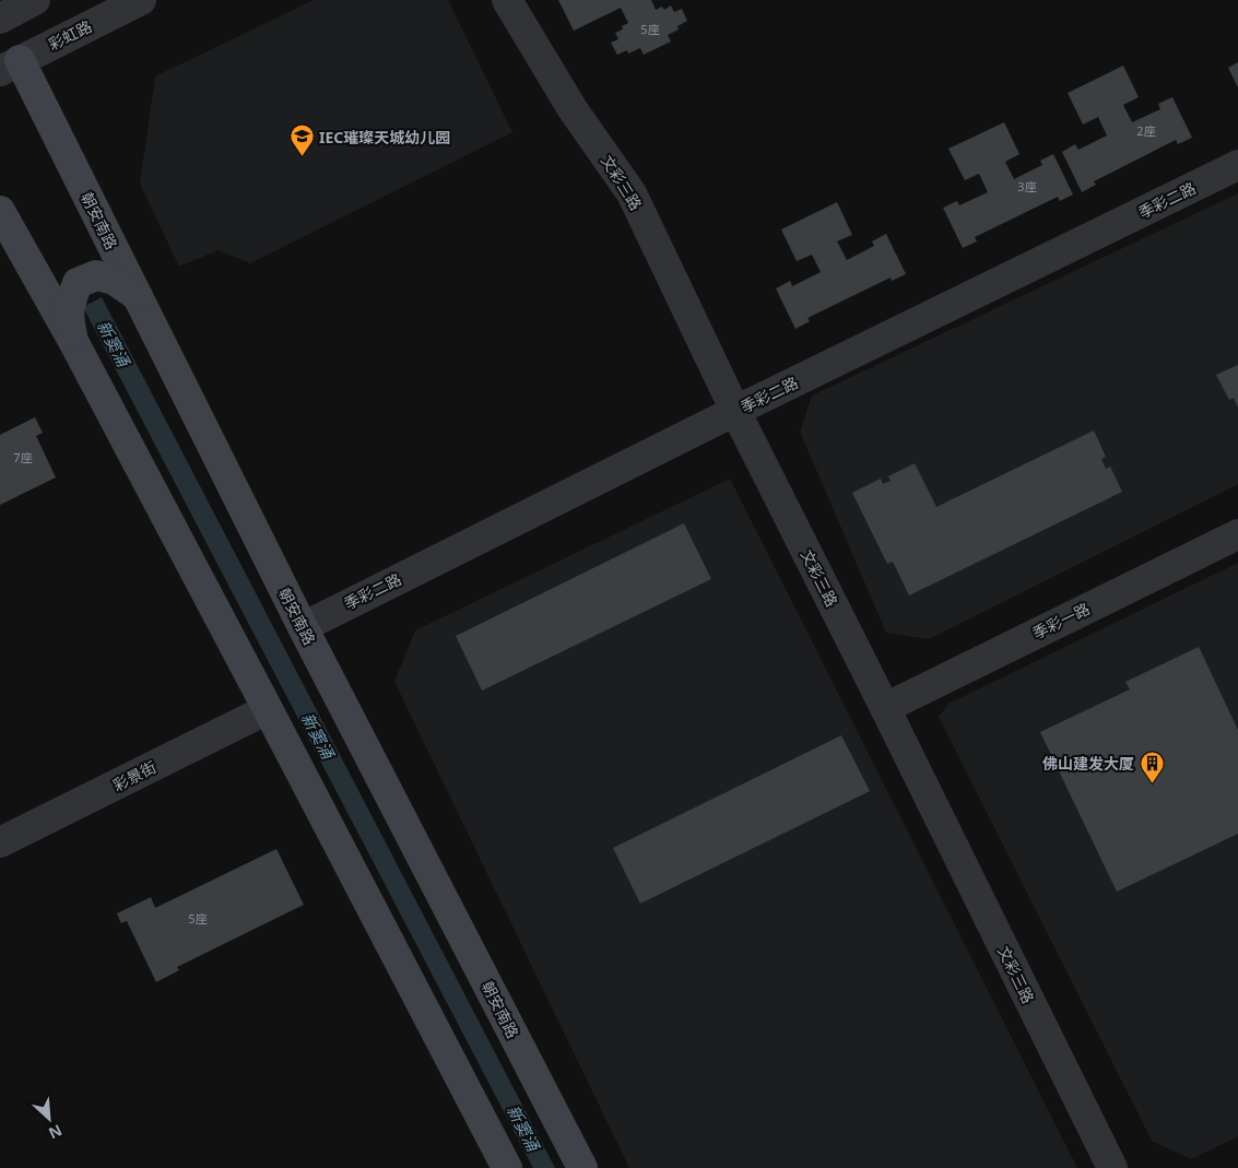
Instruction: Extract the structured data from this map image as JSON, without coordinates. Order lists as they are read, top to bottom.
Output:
{
  "streets": {
    "main road": ["朝安南路"],
    "street": [
      "彩虹路",
      "文彩三路",
      "季彩二路",
      "季彩一路",
      "彩景街"
    ]
  },
  "crossings": [
    ["彩虹路", "朝安南路"],
    ["文彩三路", "季彩二路"],
    ["文彩三路", "季彩一路"],
    ["季彩二路", "朝安南路"]
  ],
  "water": ["新窦涌"],
  "places": {
    "school or university": ["IEC璀璨天城幼儿园"],
    "building": ["佛山建发大厦"]
  },
  "house_numbers": [
    "5座",
    "2座",
    "3座",
    "7座",
    "5座"
  ],
  "north": "bottom right"
}
